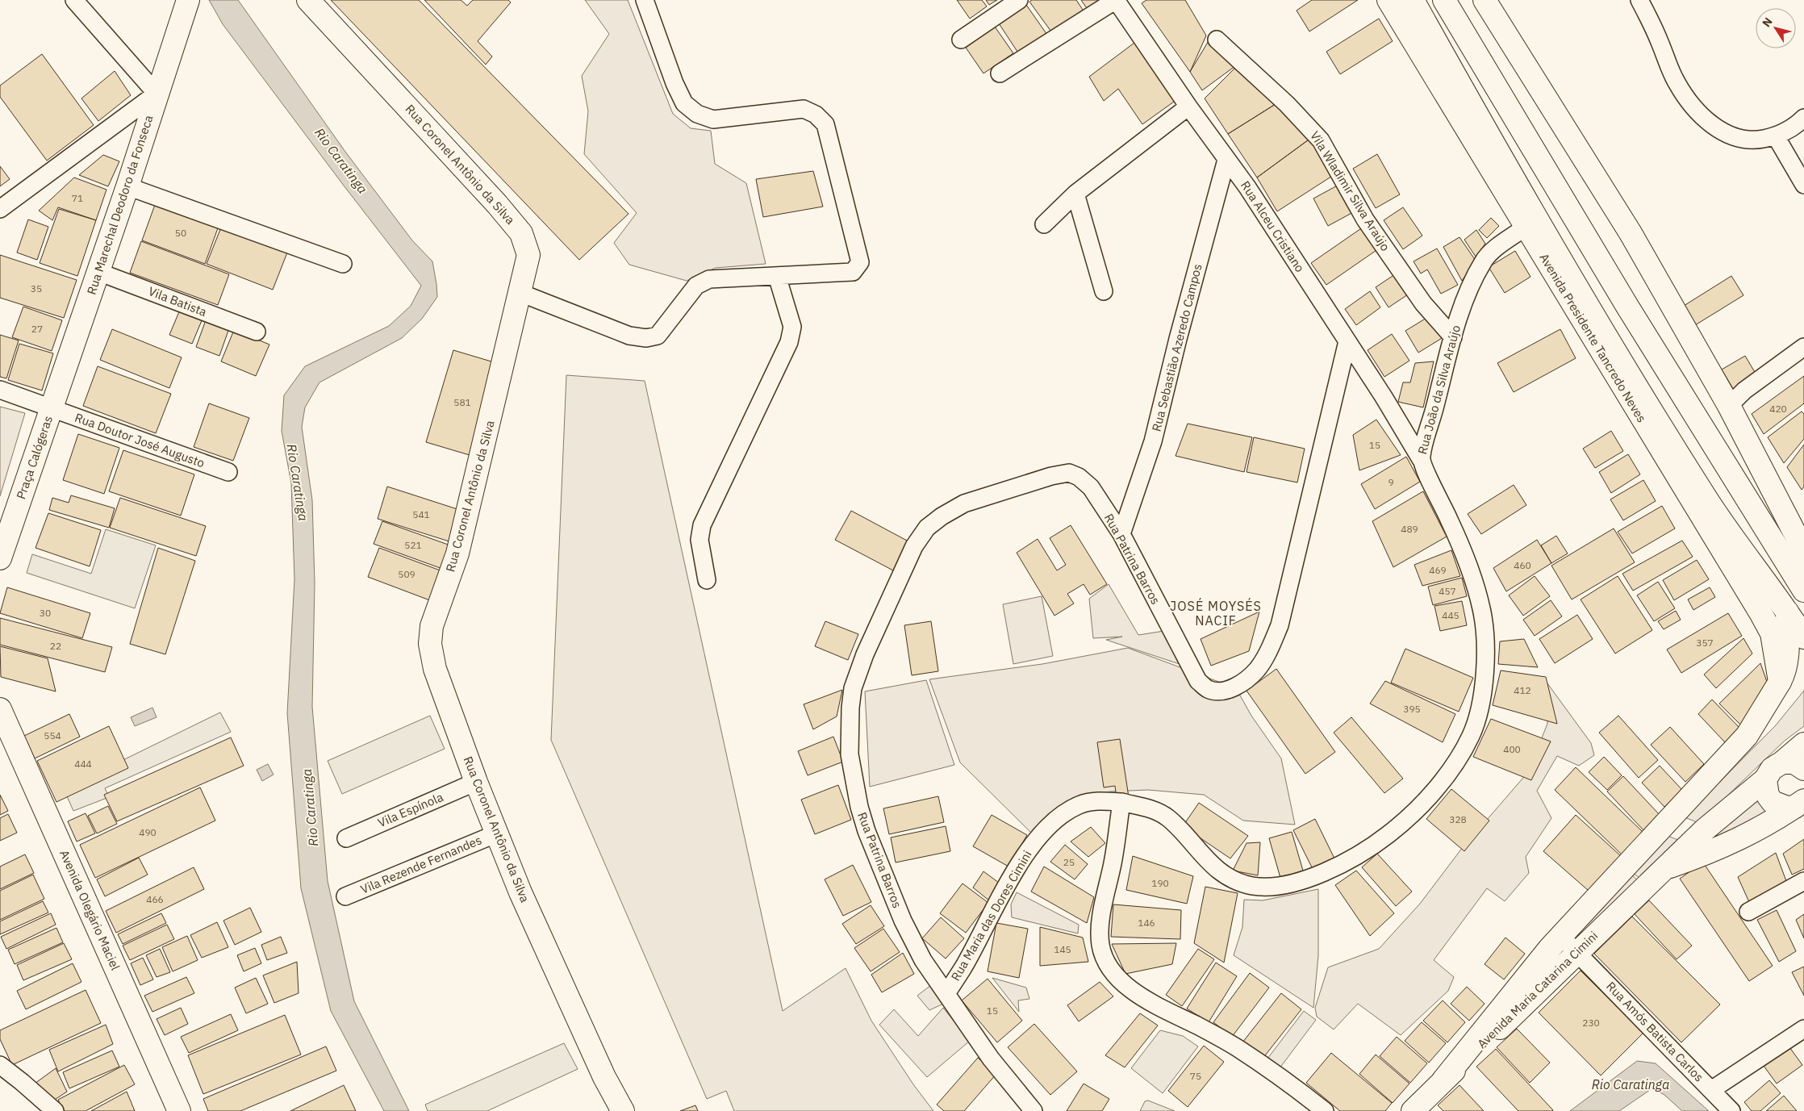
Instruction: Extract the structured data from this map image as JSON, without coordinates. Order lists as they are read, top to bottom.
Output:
{
  "streets": {
    "main road": [
      "Rua Coronel Antônio da Silva",
      "Rua Marechal Deodoro da Fonseca",
      "Avenida Presidente Tancredo Neves",
      "Praça Calógeras",
      "Avenida Olegário Maciel",
      "Avenida Maria Catarina Cimini"
    ],
    "street": [
      "Vila Wladimir Silva Araújo",
      "Rua Alceu Cristiano",
      "Vila Batista",
      "Rua Sebastião Azeredo Campos",
      "Rua João da Silva Araújo",
      "Rua Doutor José Augusto",
      "Rua Patrina Barros",
      "Vila Espínola",
      "Vila Rezende Fernandes",
      "Rua Maria das Dores Cimini",
      "Rua Amós Batista Carlos"
    ]
  },
  "crossings": [
    ["Rua Coronel Antônio da Silva", "Vila Espínola"],
    ["Rua Coronel Antônio da Silva", "Vila Rezende Fernandes"],
    ["Vila Wladimir Silva Araújo", "Rua João da Silva Araújo"],
    ["Rua Marechal Deodoro da Fonseca", "Vila Batista"],
    ["Rua Marechal Deodoro da Fonseca", "Rua Doutor José Augusto"],
    ["Rua Marechal Deodoro da Fonseca", "Praça Calógeras"],
    ["Rua Alceu Cristiano", "Rua Sebastião Azeredo Campos"],
    ["Rua Alceu Cristiano", "Rua João da Silva Araújo"],
    ["Rua Alceu Cristiano", "Rua Patrina Barros"],
    ["Avenida Presidente Tancredo Neves", "Rua João da Silva Araújo"],
    ["Rua Sebastião Azeredo Campos", "Rua Patrina Barros"],
    ["Rua João da Silva Araújo", "Rua Maria das Dores Cimini"],
    ["Rua Doutor José Augusto", "Praça Calógeras"],
    ["Rua Patrina Barros", "Rua Maria das Dores Cimini"],
    ["Avenida Maria Catarina Cimini", "Rua Amós Batista Carlos"]
  ],
  "districts": ["JOSÉ MOYSÉS NACIF"],
  "water": ["Rio Caratinga"],
  "house_numbers": [
    "71",
    "50",
    "35",
    "27",
    "581",
    "420",
    "15",
    "9",
    "541",
    "489",
    "521",
    "460",
    "469",
    "509",
    "457",
    "30",
    "445",
    "357",
    "22",
    "412",
    "395",
    "554",
    "400",
    "444",
    "328",
    "490",
    "25",
    "190",
    "466",
    "146",
    "145",
    "15",
    "230",
    "75"
  ],
  "north": "top left"
}
